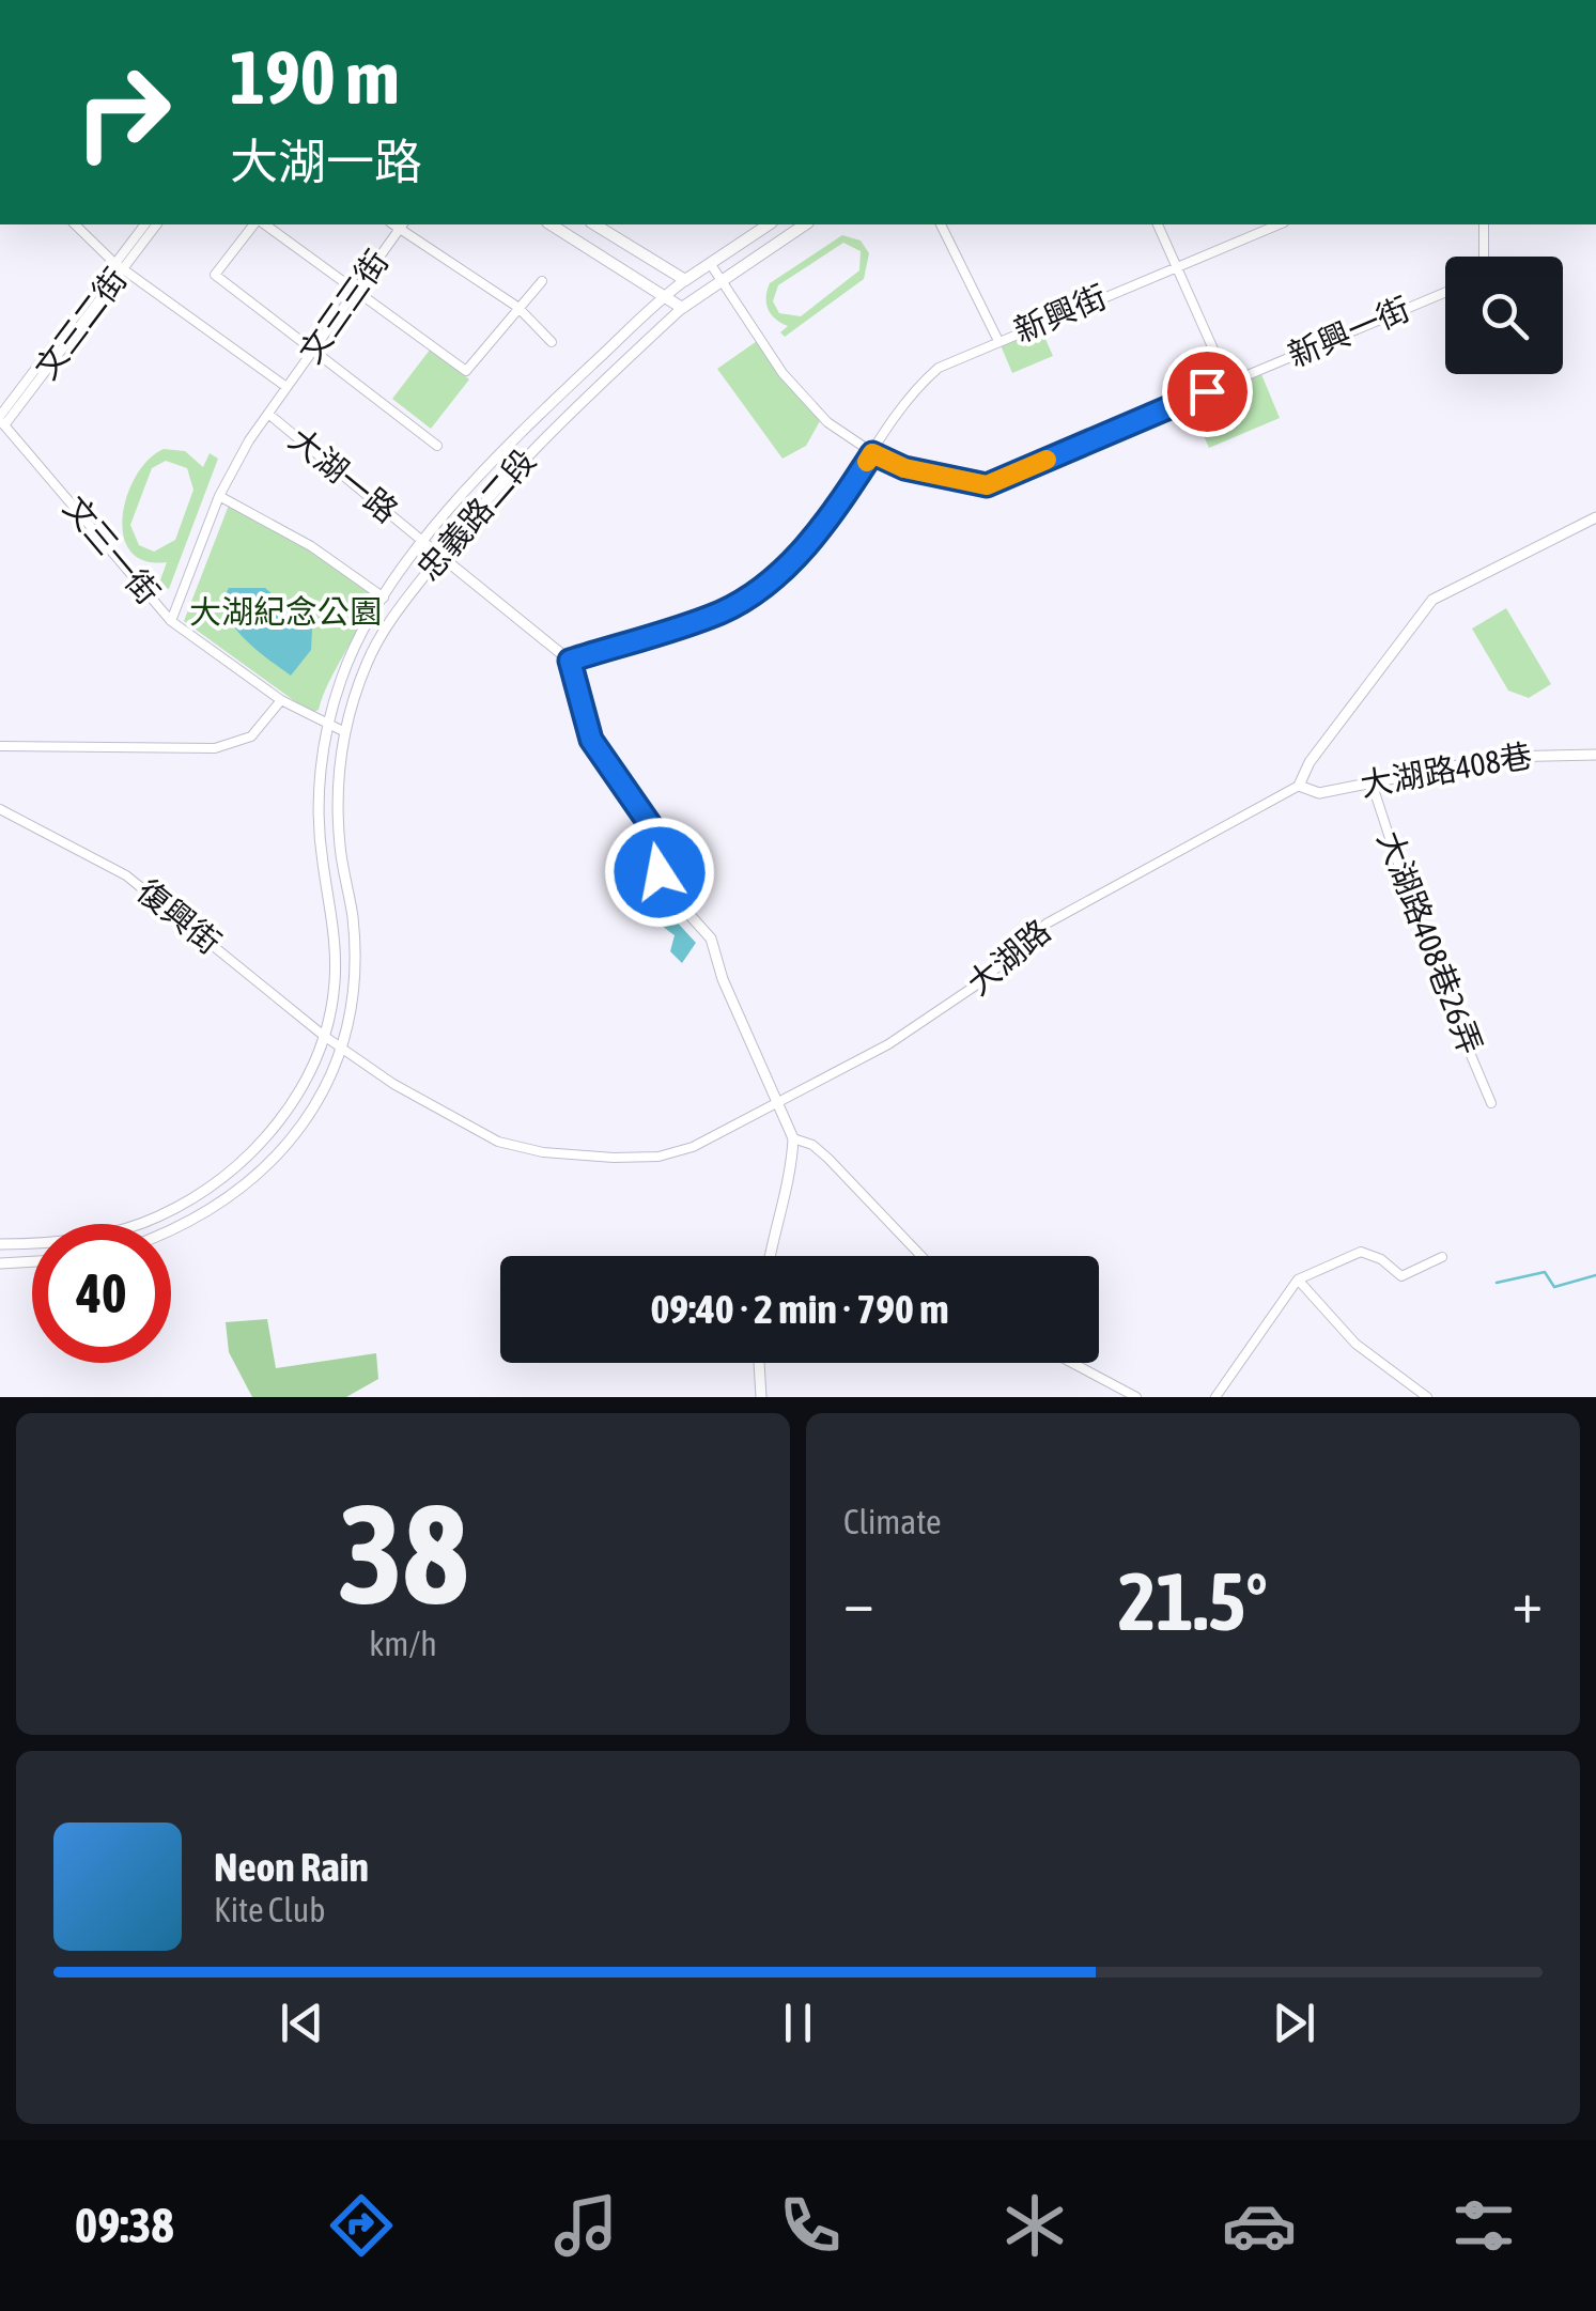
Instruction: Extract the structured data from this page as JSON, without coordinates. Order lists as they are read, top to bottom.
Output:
{
  "streets": {
    "main road": ["忠義路二段"],
    "street": [
      "文三三街",
      "新興街",
      "文三二街",
      "新興一街",
      "大湖一路",
      "文三一街",
      "大湖路408巷",
      "復興街",
      "大湖路408巷26弄",
      "大湖路"
    ]
  },
  "crossings": [
    ["文三三街", "大湖一路"],
    ["文三三街", "文三一街"],
    ["新興街", "新興一街"],
    ["文三二街", "文三一街"],
    ["新興一街", "忠義路二段"],
    ["大湖一路", "忠義路二段"],
    ["忠義路二段", "文三一街"],
    ["忠義路二段", "復興街"],
    ["忠義路二段", "大湖路"],
    ["大湖路408巷", "大湖路408巷26弄"],
    ["大湖路408巷", "大湖路"],
    ["復興街", "大湖路"]
  ],
  "parks": ["大湖紀念公園"],
  "page": {
    "turn": ["190 m", "大湖一路"],
    "limit": "40",
    "trip": "09:40 · 2 min · 790 m",
    "tile": [
      ["38", "km/h"],
      "Climate"
    ],
    "heat": ["−", "21.5°", "+"],
    "song": ["Neon Rain", "Kite Club"],
    "tabs": "09:38"
  }
}
